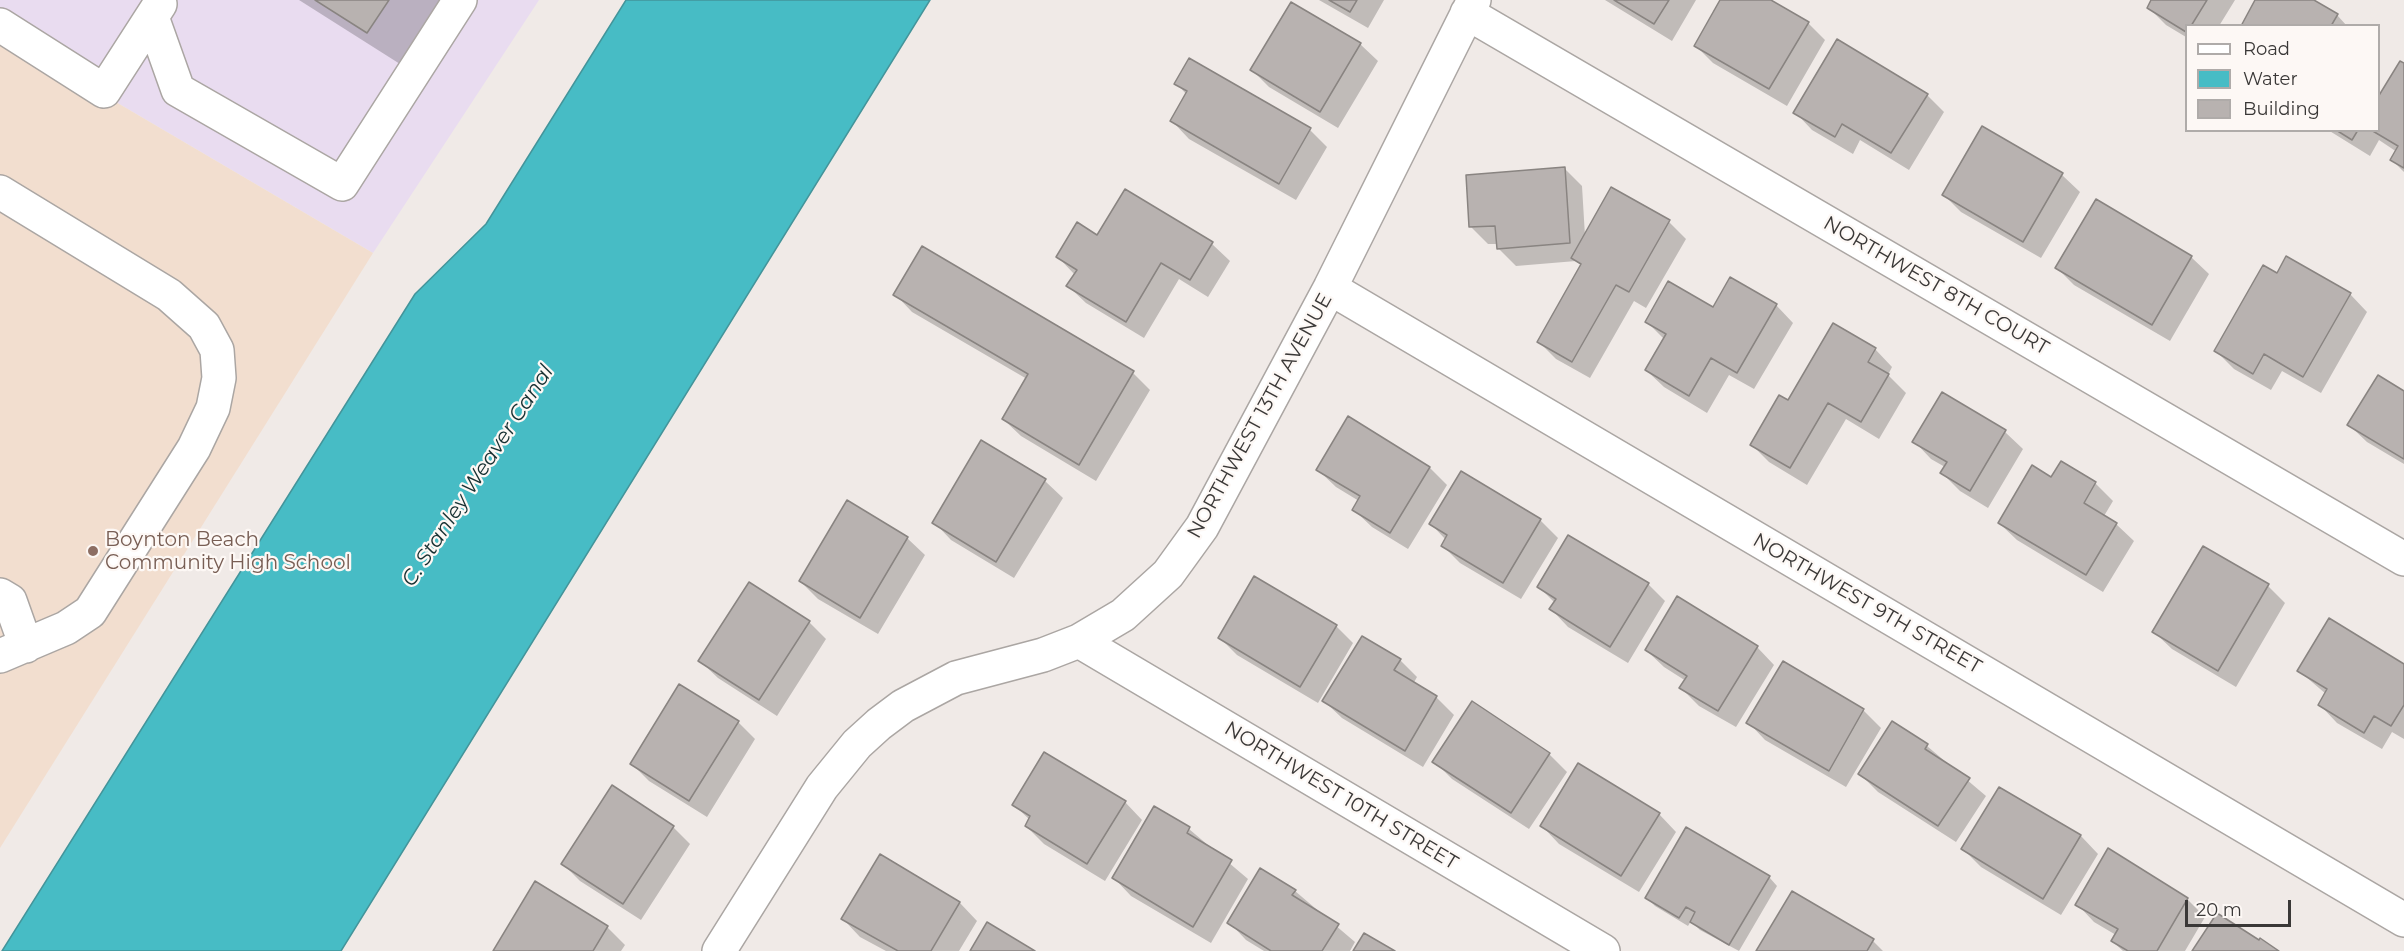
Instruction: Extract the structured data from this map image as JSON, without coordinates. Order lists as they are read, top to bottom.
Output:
{
  "streets": {
    "street": [
      "NORTHWEST 8TH COURT",
      "NORTHWEST 13TH AVENUE",
      "NORTHWEST 9TH STREET",
      "NORTHWEST 10TH STREET"
    ]
  },
  "crossings": [
    ["NORTHWEST 8TH COURT", "NORTHWEST 13TH AVENUE"],
    ["NORTHWEST 13TH AVENUE", "NORTHWEST 9TH STREET"],
    ["NORTHWEST 13TH AVENUE", "NORTHWEST 10TH STREET"]
  ],
  "water": ["C. Stanley Weaver Canal"],
  "places": ["Boynton Beach Community High School"],
  "legend": ["Road", "Water", "Building"],
  "scale_bar": "20 m"
}
